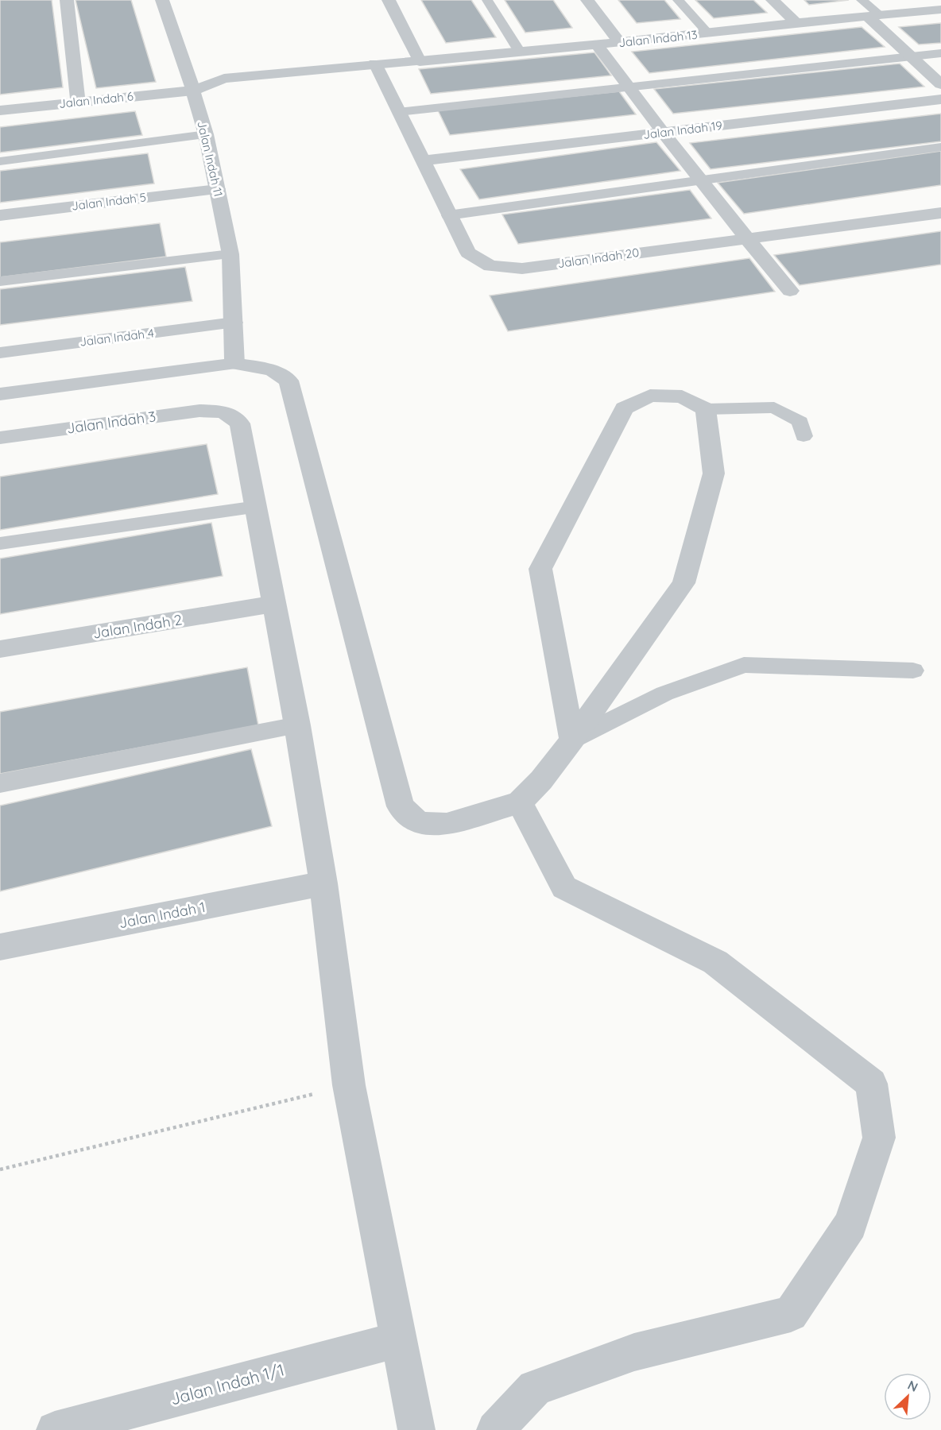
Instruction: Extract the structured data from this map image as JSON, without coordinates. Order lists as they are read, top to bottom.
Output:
{
  "streets": {
    "street": [
      "Jalan Indah 13",
      "Jalan Indah 6",
      "Jalan Indah 19",
      "Jalan Indah 11",
      "Jalan Indah 5",
      "Jalan Indah 20",
      "Jalan Indah 4",
      "Jalan Indah 3",
      "Jalan Indah 2",
      "Jalan Indah 1",
      "Jalan Indah 1/1"
    ]
  },
  "crossings": [
    ["Jalan Indah 13", "Jalan Indah 6"],
    ["Jalan Indah 13", "Jalan Indah 20"],
    ["Jalan Indah 6", "Jalan Indah 11"],
    ["Jalan Indah 6", "Jalan Indah 20"],
    ["Jalan Indah 19", "Jalan Indah 20"],
    ["Jalan Indah 11", "Jalan Indah 5"],
    ["Jalan Indah 11", "Jalan Indah 4"]
  ],
  "north": "top right"
}
